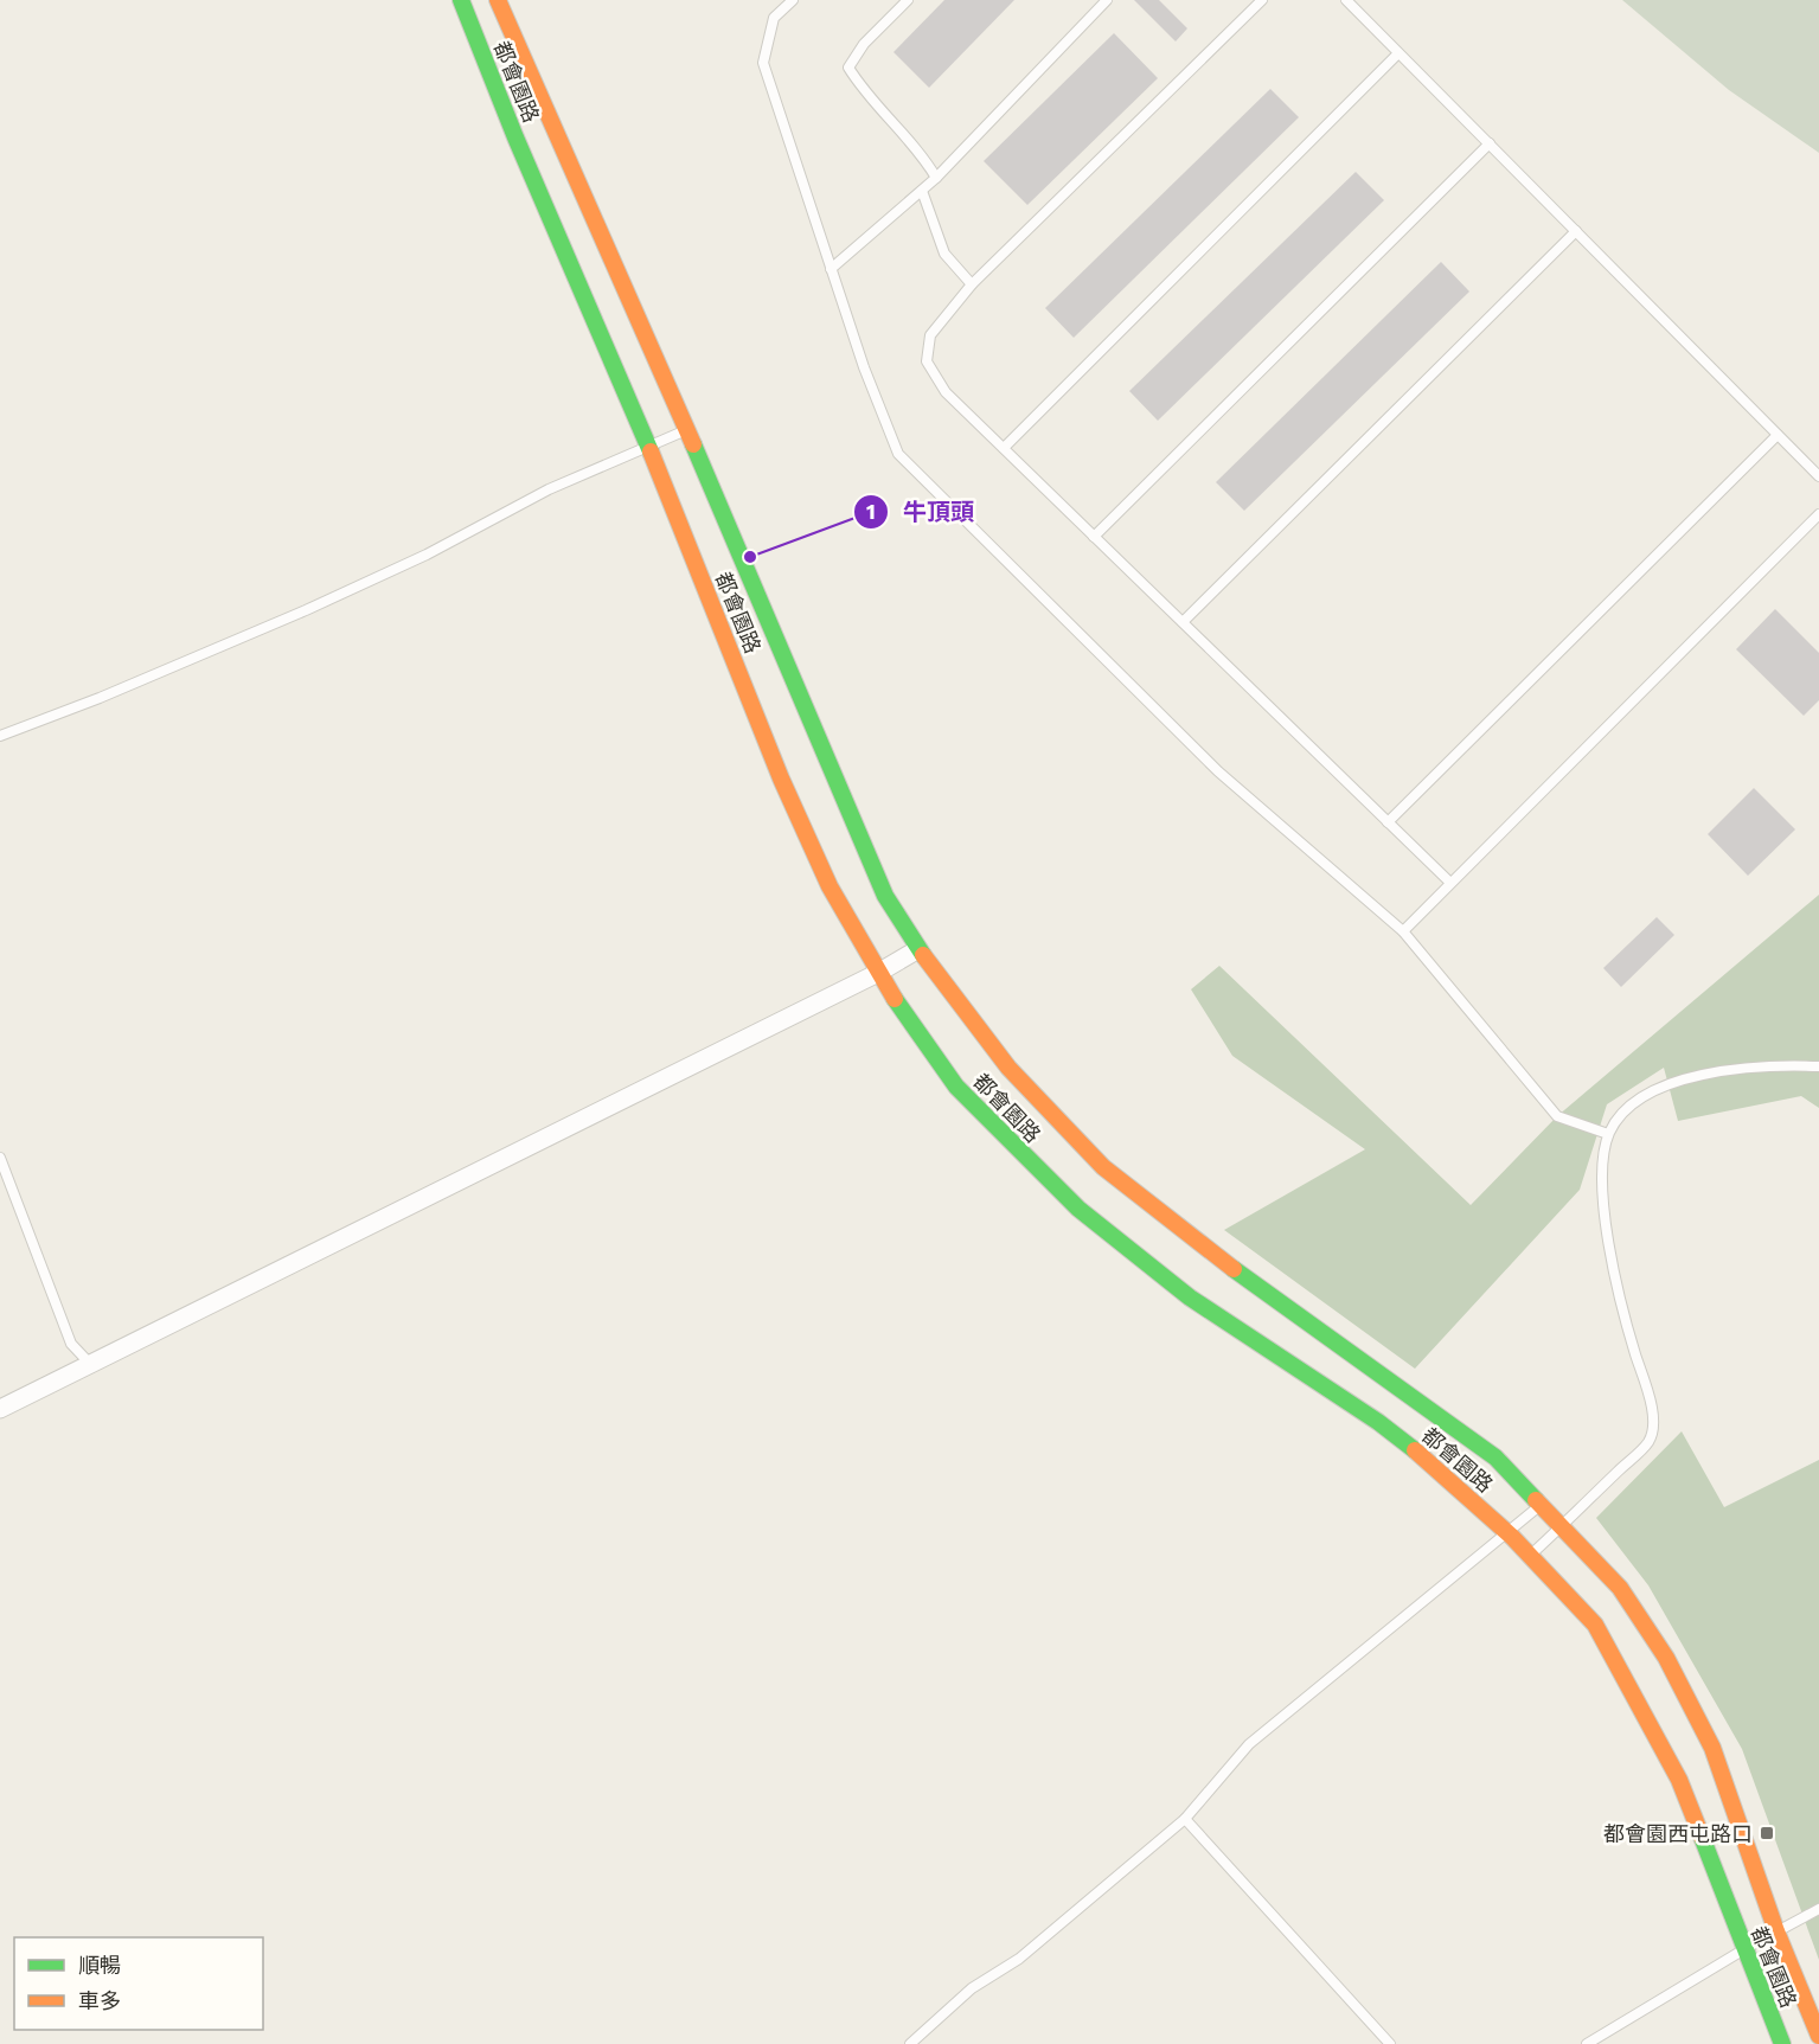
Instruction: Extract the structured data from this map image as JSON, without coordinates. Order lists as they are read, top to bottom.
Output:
{
  "streets": {
    "street": ["都會園路"]
  },
  "places": {
    "other": ["牛頂頭"],
    "transit": ["都會園西屯路口"]
  },
  "legend": ["順暢", "車多"]
}
